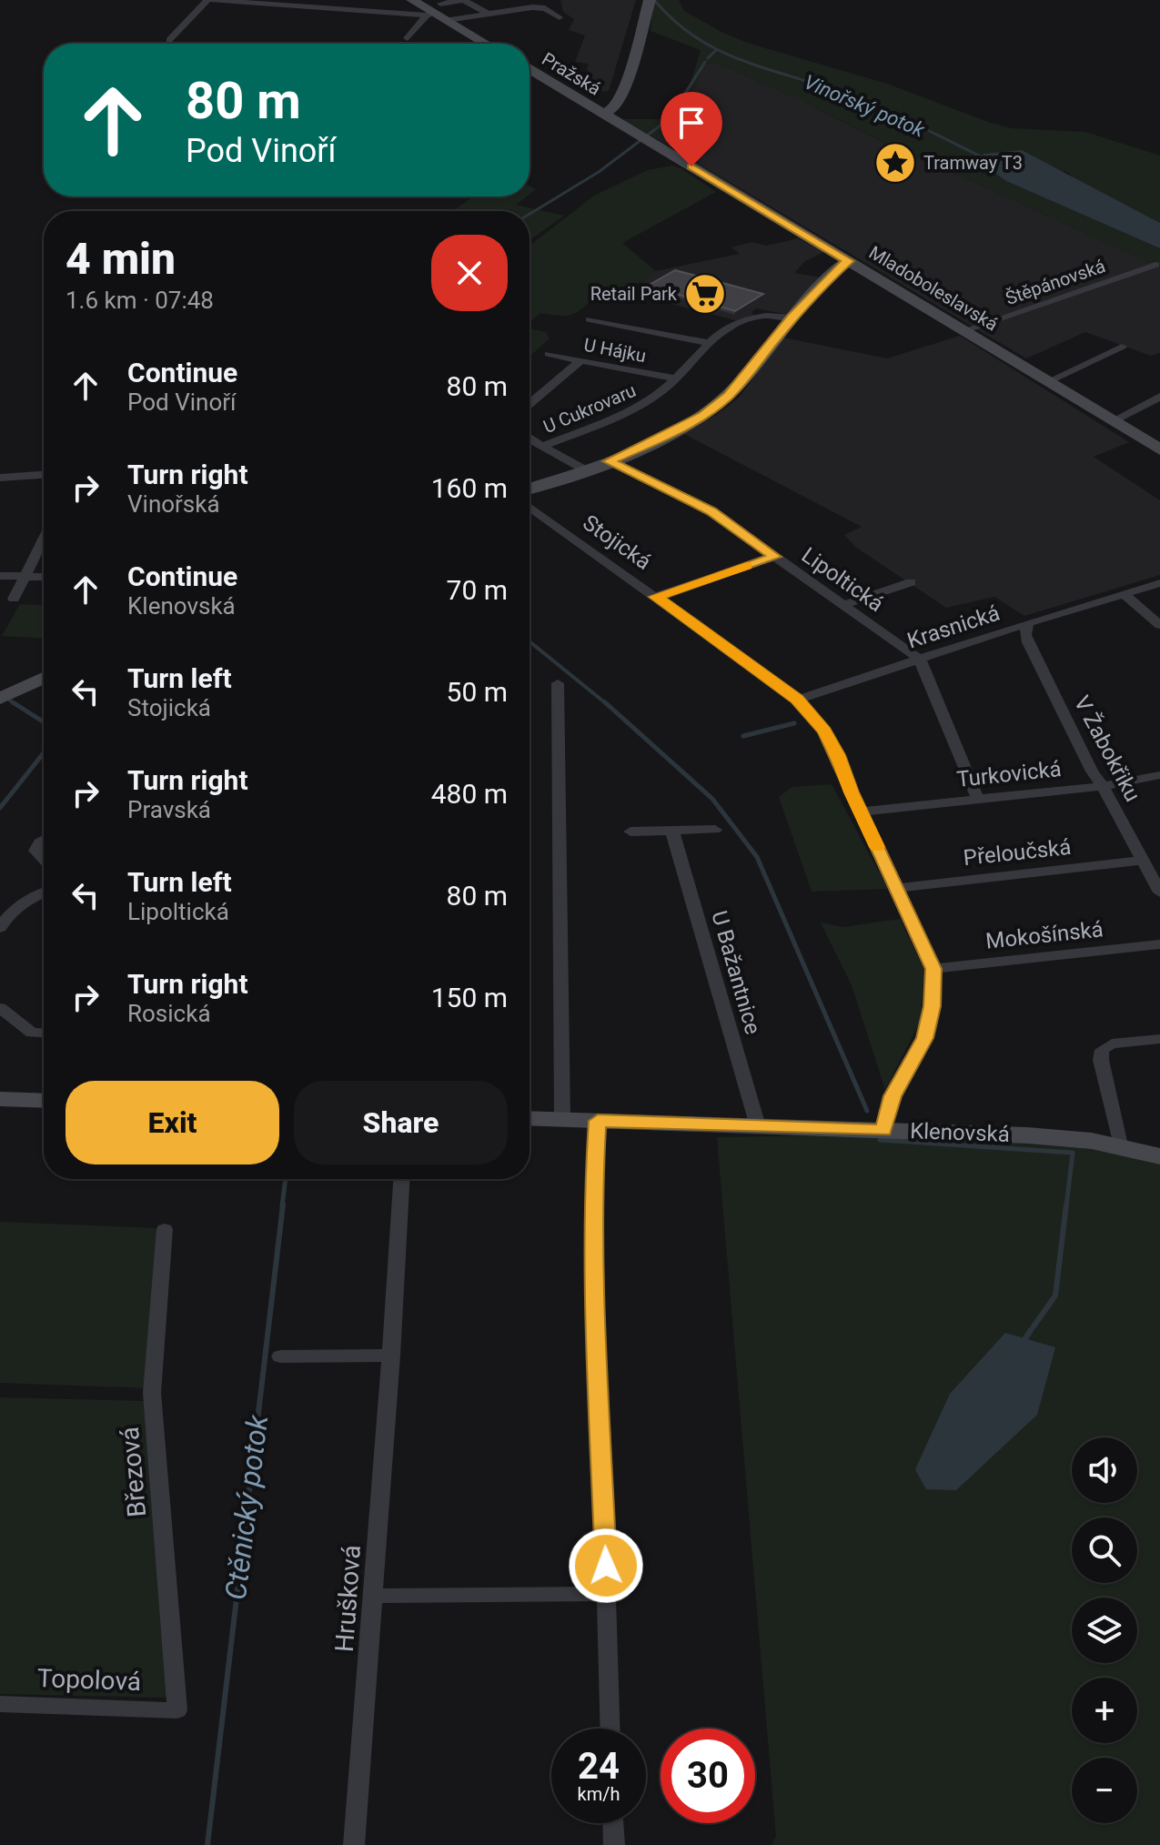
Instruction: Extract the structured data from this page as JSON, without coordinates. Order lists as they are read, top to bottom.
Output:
{
  "streets": {
    "street": [
      "Pražská",
      "Štěpánovská",
      "Mladoboleslavská",
      "U Hájku",
      "U Cukrovaru",
      "Stojická",
      "Lipoltická",
      "Krasnická",
      "V Žabokřiku",
      "Turkovická",
      "Přeloučská",
      "Mokošínská",
      "U Bažantnice",
      "Klenovská",
      "Březová",
      "Hrušková",
      "Topolová"
    ]
  },
  "crossings": [
    ["Pražská", "Mladoboleslavská"],
    ["Štěpánovská", "Mladoboleslavská"],
    ["U Hájku", "U Cukrovaru"],
    ["Stojická", "Krasnická"],
    ["Stojická", "Turkovická"],
    ["Stojická", "Přeloučská"],
    ["Stojická", "Mokošínská"],
    ["Stojická", "Klenovská"],
    ["Lipoltická", "Krasnická"],
    ["Krasnická", "V Žabokřiku"],
    ["V Žabokřiku", "Turkovická"],
    ["V Žabokřiku", "Přeloučská"],
    ["U Bažantnice", "Klenovská"],
    ["Březová", "Topolová"]
  ],
  "water": ["Vinořský potok", "Ctěnický potok"],
  "places": {
    "place": ["Tramway T3"],
    "supermarket": ["Retail Park"]
  },
  "page": {
    "turn": ["80 m", "Pod Vinoří"],
    "heading": ["4 min", "1.6 km · 07:48"],
    "list": [
      {
        "name": "Continue",
        "note": "Pod Vinoří",
        "value": "80 m"
      },
      {
        "name": "Turn right",
        "note": "Vinořská",
        "value": "160 m"
      },
      {
        "name": "Continue",
        "note": "Klenovská",
        "value": "70 m"
      },
      {
        "name": "Turn left",
        "note": "Stojická",
        "value": "50 m"
      },
      {
        "name": "Turn right",
        "note": "Pravská",
        "value": "480 m"
      },
      {
        "name": "Turn left",
        "note": "Lipoltická",
        "value": "80 m"
      },
      {
        "name": "Turn right",
        "note": "Rosická",
        "value": "150 m"
      }
    ],
    "buttons": ["Exit", "Share"],
    "map_buttons": ["+", "−"],
    "speed": "24 km/h",
    "limit": "30"
  }
}
